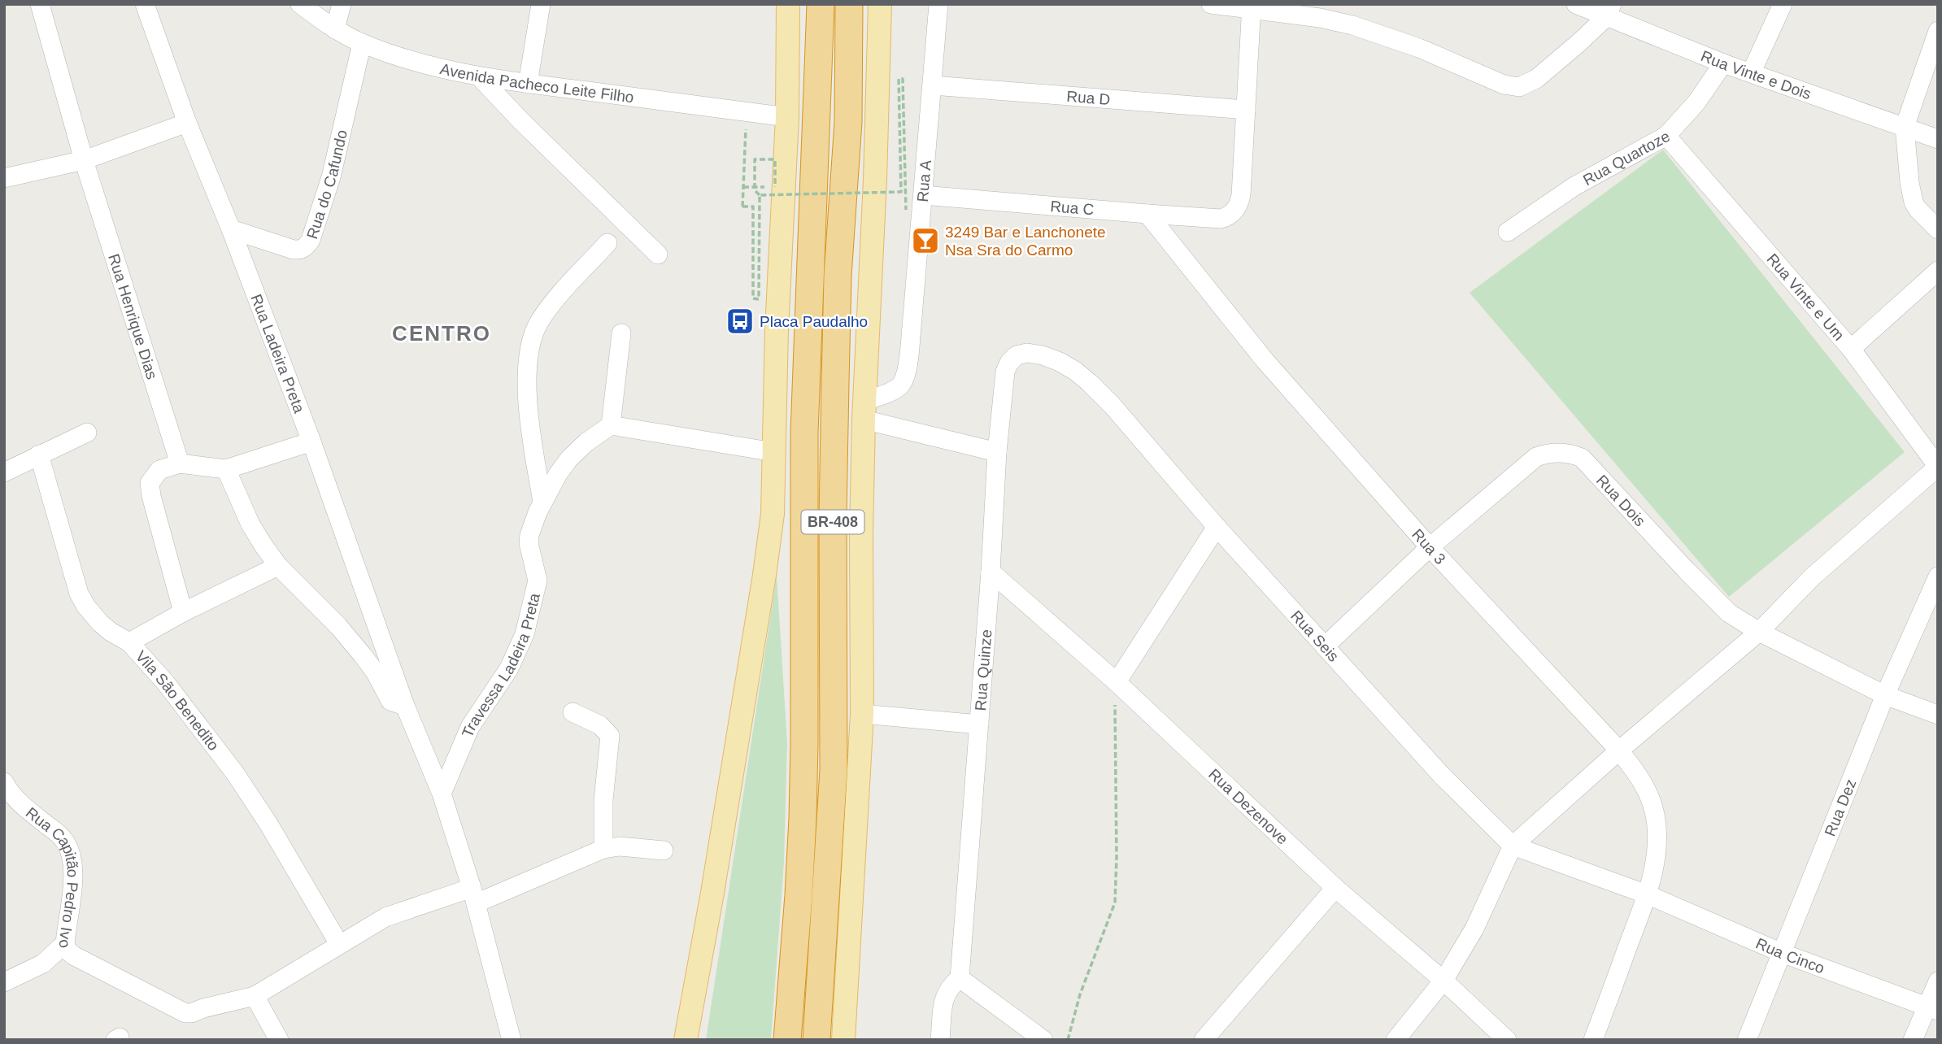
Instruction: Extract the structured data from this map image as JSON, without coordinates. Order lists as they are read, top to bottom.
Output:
{
  "streets": {
    "highway": ["BR-408"],
    "street": [
      "Rua Vinte e Dois",
      "Avenida Pacheco Leite Filho",
      "Rua D",
      "Rua Quartoze",
      "Rua A",
      "Rua do Cafundo",
      "Rua C",
      "Rua Vinte e Um",
      "Rua Henrique Dias",
      "Rua Ladeira Preta",
      "Rua Dois",
      "Rua 3",
      "Rua Seis",
      "Travessa Ladeira Preta",
      "Rua Quinze",
      "Vila São Benedito",
      "Rua Dezenove",
      "Rua Dez",
      "Rua Capitão Pedro Ivo",
      "Rua Cinco"
    ]
  },
  "crossings": [
    ["Rua Vinte e Dois", "Rua Quartoze"],
    ["Avenida Pacheco Leite Filho", "Rua do Cafundo"],
    ["Rua D", "Rua A"],
    ["Rua D", "Rua C"],
    ["Rua Quartoze", "Rua Vinte e Um"],
    ["Rua A", "Rua C"],
    ["Rua do Cafundo", "Rua Ladeira Preta"],
    ["Rua C", "Rua 3"],
    ["Rua Ladeira Preta", "Travessa Ladeira Preta"],
    ["Rua Dois", "Rua 3"],
    ["Rua Dois", "Rua Seis"],
    ["Rua Dois", "Rua Dez"],
    ["Rua 3", "Rua Seis"],
    ["Rua 3", "Rua Cinco"],
    ["Rua Seis", "Rua Quinze"],
    ["Rua Seis", "Rua Cinco"],
    ["Rua Quinze", "Rua Dezenove"],
    ["Rua Dez", "Rua Cinco"]
  ],
  "districts": ["CENTRO"],
  "places": {
    "bar": ["3249 Bar e Lanchonete Nsa Sra do Carmo"],
    "bus stop": ["Placa Paudalho"]
  }
}
